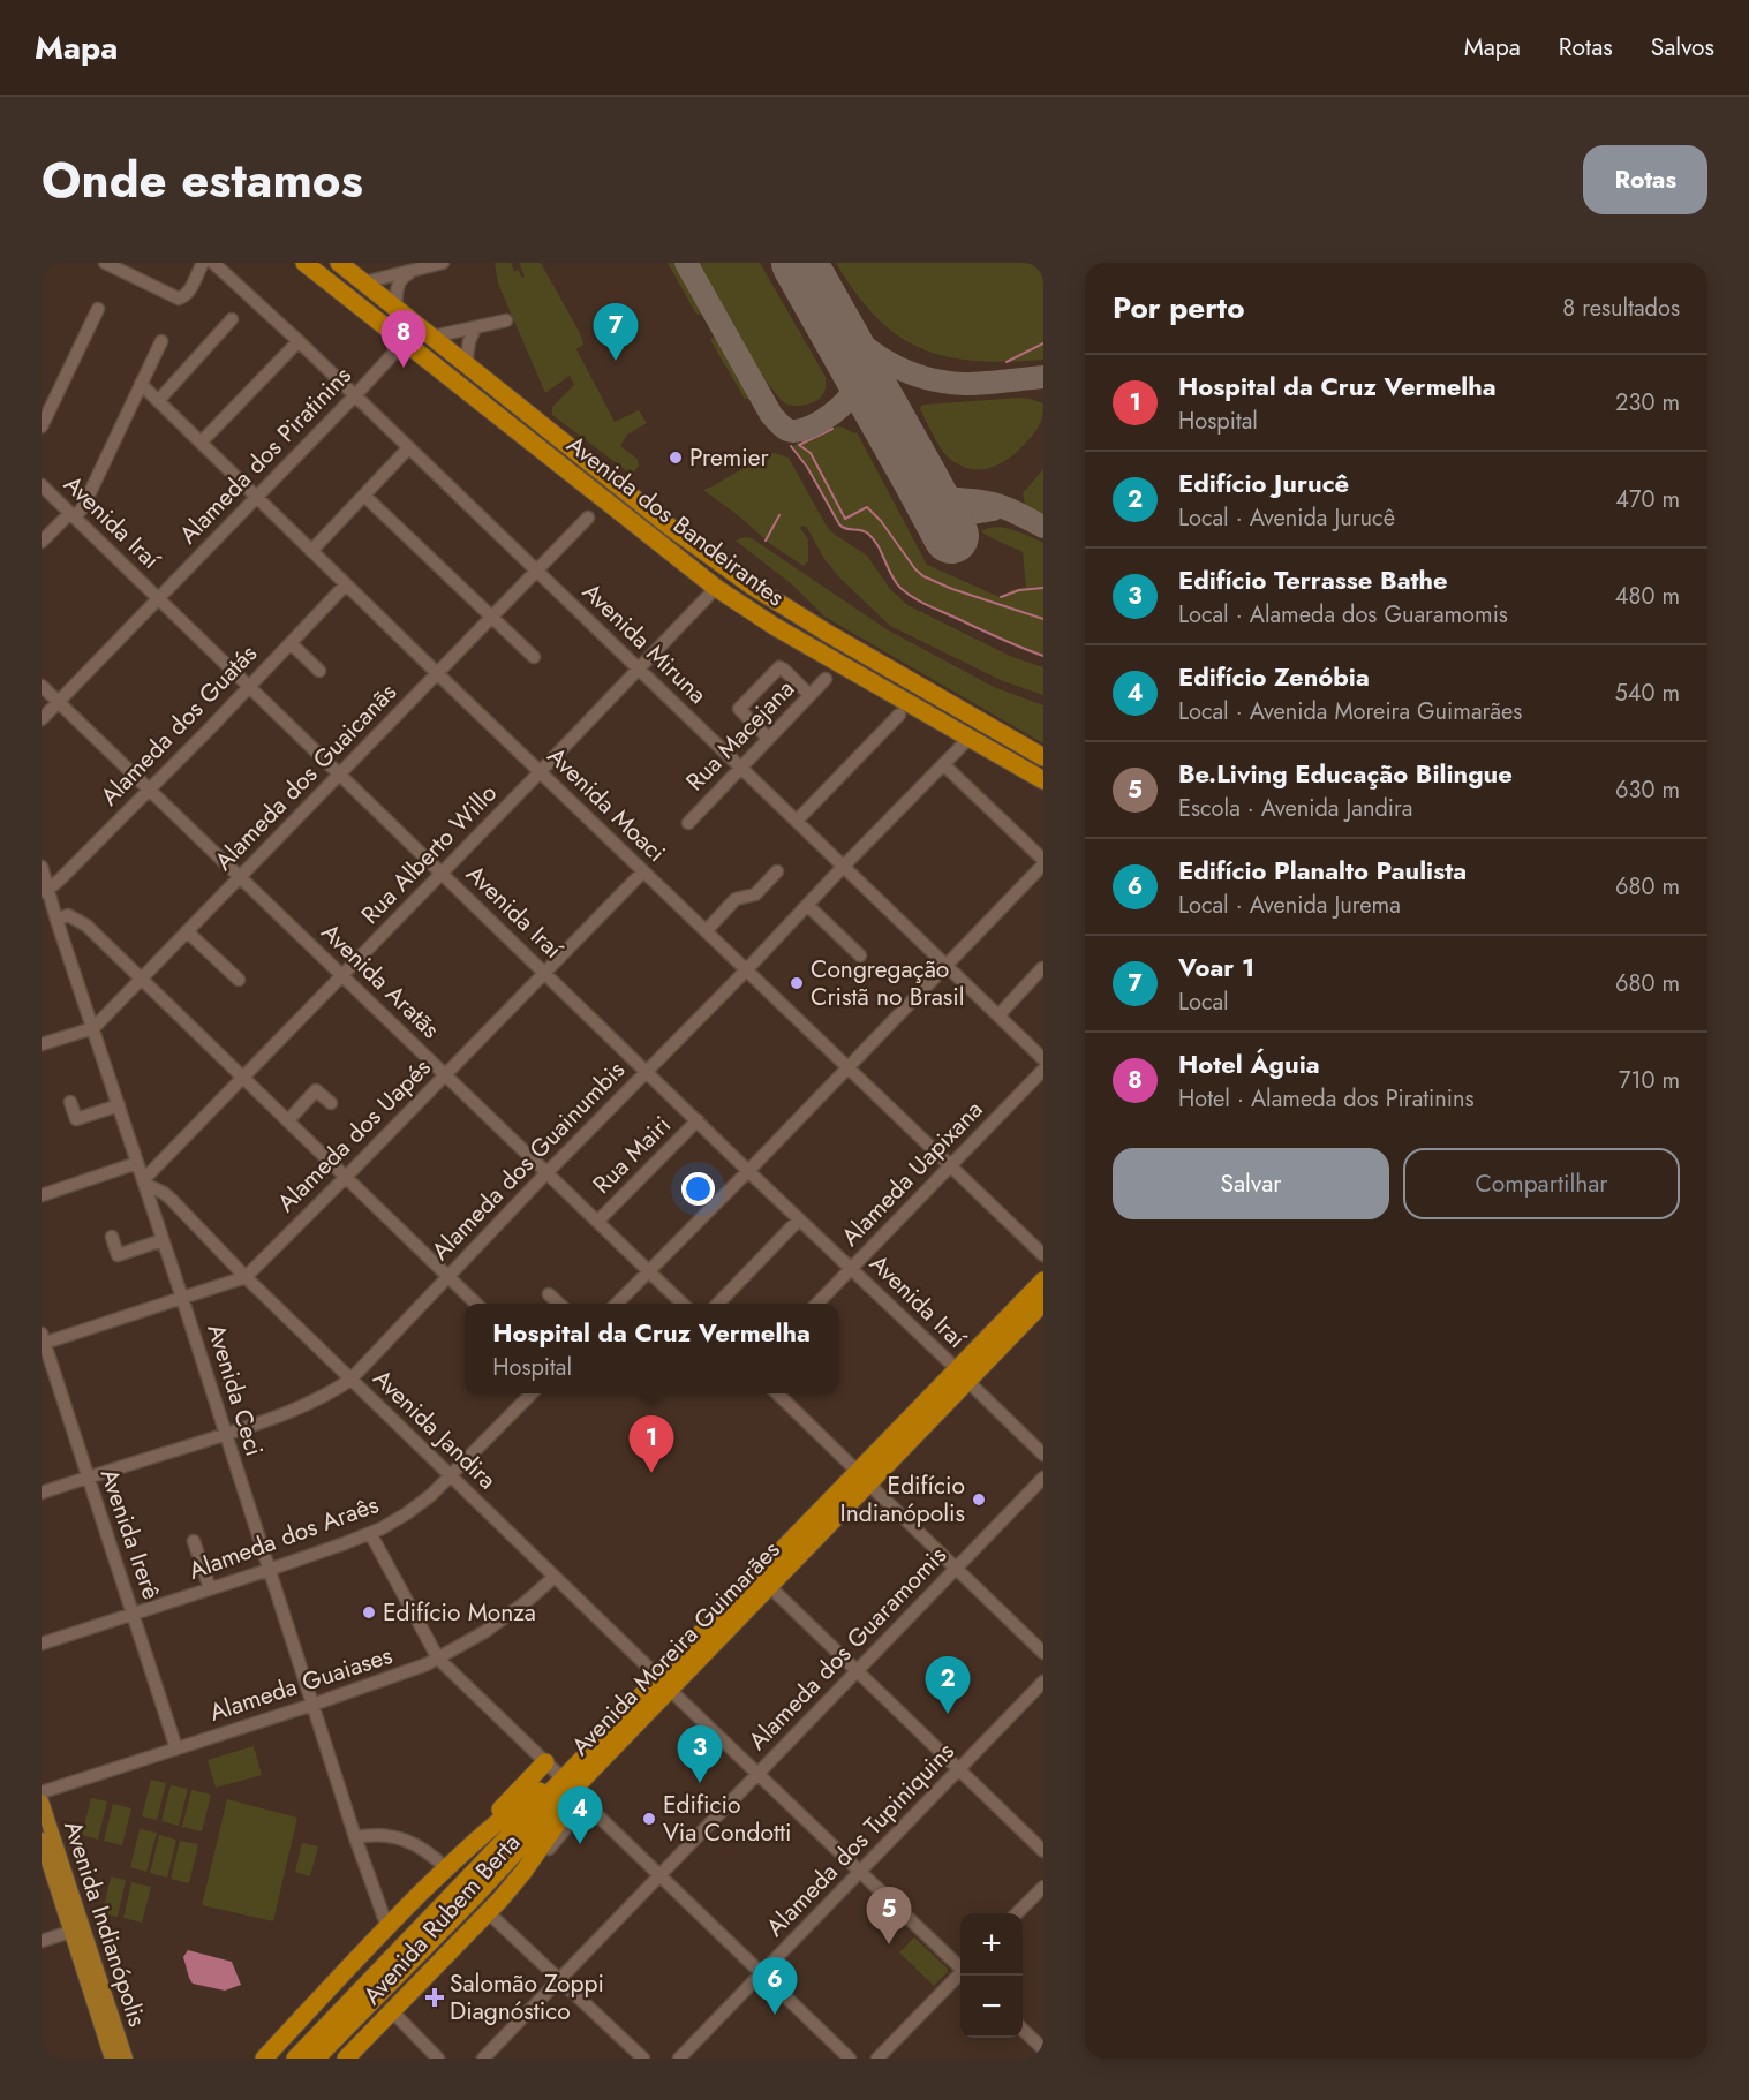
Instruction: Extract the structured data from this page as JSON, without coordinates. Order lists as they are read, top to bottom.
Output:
{
  "streets": {
    "highway": ["Avenida dos Bandeirantes", "Avenida Moreira Guimarães", "Avenida Rubem Berta"],
    "main road": ["Avenida Indianópolis"],
    "street": [
      "Alameda dos Piratinins",
      "Avenida Iraí",
      "Avenida Miruna",
      "Alameda dos Guatás",
      "Rua Macejana",
      "Alameda dos Guaicanãs",
      "Avenida Moaci",
      "Rua Alberto Willo",
      "Avenida Aratãs",
      "Alameda dos Uapés",
      "Rua Mairi",
      "Alameda dos Guainumbis",
      "Alameda Uapixana",
      "Avenida Ceci",
      "Avenida Jandira",
      "Avenida Irerê",
      "Alameda dos Araês",
      "Alameda dos Guaramomis",
      "Alameda Guaiases",
      "Alameda dos Tupiniquins"
    ]
  },
  "crossings": [
    ["Alameda dos Piratinins", "Avenida dos Bandeirantes"],
    ["Alameda dos Piratinins", "Avenida Iraí"],
    ["Alameda dos Piratinins", "Avenida Miruna"],
    ["Alameda dos Piratinins", "Avenida Moaci"],
    ["Alameda dos Piratinins", "Avenida Aratãs"],
    ["Avenida dos Bandeirantes", "Rua Alberto Willo"],
    ["Avenida dos Bandeirantes", "Alameda dos Guainumbis"],
    ["Avenida Iraí", "Alameda dos Guatás"],
    ["Avenida Iraí", "Alameda dos Guaicanãs"],
    ["Avenida Iraí", "Rua Alberto Willo"],
    ["Avenida Iraí", "Alameda dos Uapés"],
    ["Avenida Iraí", "Rua Mairi"],
    ["Avenida Iraí", "Alameda dos Guainumbis"],
    ["Avenida Iraí", "Alameda Uapixana"],
    ["Avenida Iraí", "Avenida Moreira Guimarães"],
    ["Avenida Miruna", "Rua Macejana"],
    ["Avenida Miruna", "Alameda dos Guaicanãs"],
    ["Avenida Miruna", "Rua Alberto Willo"],
    ["Avenida Miruna", "Alameda dos Guainumbis"],
    ["Alameda dos Guatás", "Avenida Moaci"],
    ["Alameda dos Guatás", "Avenida Aratãs"],
    ["Alameda dos Guatás", "Avenida Ceci"],
    ["Alameda dos Guaicanãs", "Avenida Moaci"],
    ["Alameda dos Guaicanãs", "Avenida Aratãs"],
    ["Alameda dos Guaicanãs", "Avenida Ceci"],
    ["Avenida Moaci", "Rua Alberto Willo"],
    ["Avenida Moaci", "Alameda dos Uapés"],
    ["Avenida Moaci", "Alameda dos Guainumbis"],
    ["Avenida Moaci", "Alameda Uapixana"],
    ["Rua Alberto Willo", "Avenida Aratãs"],
    ["Rua Alberto Willo", "Avenida Ceci"],
    ["Rua Alberto Willo", "Avenida Jandira"],
    ["Avenida Aratãs", "Alameda dos Uapés"],
    ["Avenida Aratãs", "Rua Mairi"],
    ["Avenida Aratãs", "Alameda dos Guainumbis"],
    ["Alameda dos Uapés", "Avenida Ceci"],
    ["Alameda dos Uapés", "Avenida Jandira"],
    ["Alameda dos Uapés", "Avenida Irerê"],
    ["Alameda dos Guainumbis", "Avenida Ceci"],
    ["Alameda dos Guainumbis", "Avenida Jandira"],
    ["Alameda dos Guainumbis", "Avenida Irerê"],
    ["Avenida Ceci", "Avenida Jandira"],
    ["Avenida Ceci", "Alameda dos Araês"],
    ["Avenida Ceci", "Avenida Moreira Guimarães"],
    ["Avenida Ceci", "Alameda Guaiases"],
    ["Avenida Jandira", "Alameda dos Araês"],
    ["Avenida Jandira", "Avenida Moreira Guimarães"],
    ["Avenida Jandira", "Alameda dos Guaramomis"],
    ["Avenida Jandira", "Alameda Guaiases"],
    ["Avenida Jandira", "Alameda dos Tupiniquins"],
    ["Avenida Irerê", "Alameda dos Araês"],
    ["Avenida Irerê", "Alameda Guaiases"],
    ["Avenida Moreira Guimarães", "Avenida Rubem Berta"]
  ],
  "places": {
    "other": [
      "Premier",
      "Congregação Cristã no Brasil",
      "Edifício Indianópolis",
      "Edifício Monza",
      "Edificio Via Condotti"
    ],
    "health": ["Salomão Zoppi Diagnóstico"]
  },
  "page": {
    "header": "Mapa",
    "nav": ["Mapa", "Rotas", "Salvos"],
    "title": "Onde estamos",
    "buttons": [
      "Rotas",
      ["Salvar", "Compartilhar"]
    ],
    "heading": ["Por perto", "8 resultados"],
    "pins": [
      "7",
      "8",
      "1",
      "2",
      "3",
      "4",
      "5",
      "6"
    ],
    "list": [
      {
        "mark": "1",
        "name": "Hospital da Cruz Vermelha",
        "note": "Hospital",
        "value": "230 m"
      },
      {
        "mark": "2",
        "name": "Edifício Jurucê",
        "note": "Local · Avenida Jurucê",
        "value": "470 m"
      },
      {
        "mark": "3",
        "name": "Edifício Terrasse Bathe",
        "note": "Local · Alameda dos Guaramomis",
        "value": "480 m"
      },
      {
        "mark": "4",
        "name": "Edifício Zenóbia",
        "note": "Local · Avenida Moreira Guimarães",
        "value": "540 m"
      },
      {
        "mark": "5",
        "name": "Be.Living Educação Bilingue",
        "note": "Escola · Avenida Jandira",
        "value": "630 m"
      },
      {
        "mark": "6",
        "name": "Edifício Planalto Paulista",
        "note": "Local · Avenida Jurema",
        "value": "680 m"
      },
      {
        "mark": "7",
        "name": "Voar 1",
        "note": "Local",
        "value": "680 m"
      },
      {
        "mark": "8",
        "name": "Hotel Águia",
        "note": "Hotel · Alameda dos Piratinins",
        "value": "710 m"
      }
    ],
    "popup": ["Hospital da Cruz Vermelha", "Hospital"],
    "map_buttons": ["+", "−"]
  }
}
